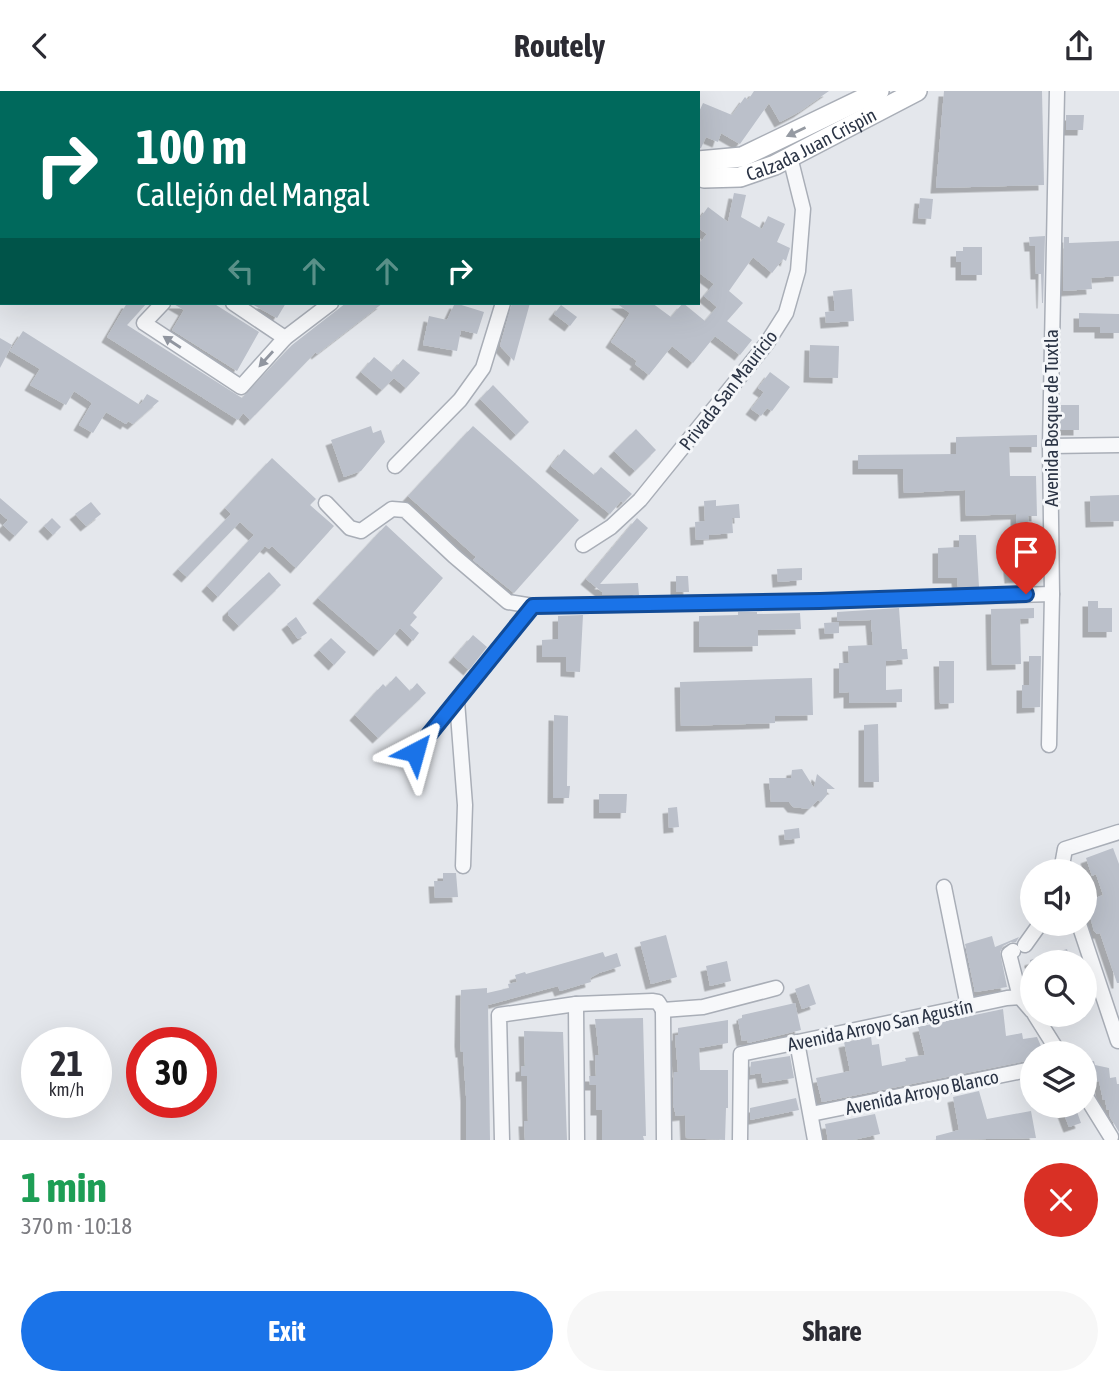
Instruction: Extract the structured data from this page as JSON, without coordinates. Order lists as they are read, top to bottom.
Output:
{
  "streets": {
    "main road": ["Calzada Juan Crispin"],
    "street": [
      "Privada San Mauricio",
      "Avenida Bosque de Tuxtla",
      "Avenida Arroyo San Agustín",
      "Avenida Arroyo Blanco"
    ]
  },
  "crossings": [
    ["Calzada Juan Crispin", "Privada San Mauricio"]
  ],
  "page": {
    "header": "Routely",
    "turn": ["100 m", "Callejón del Mangal"],
    "speed": "21 km/h",
    "limit": "30",
    "heading": ["1 min", "370 m · 10:18"],
    "buttons": ["Exit", "Share"]
  }
}
